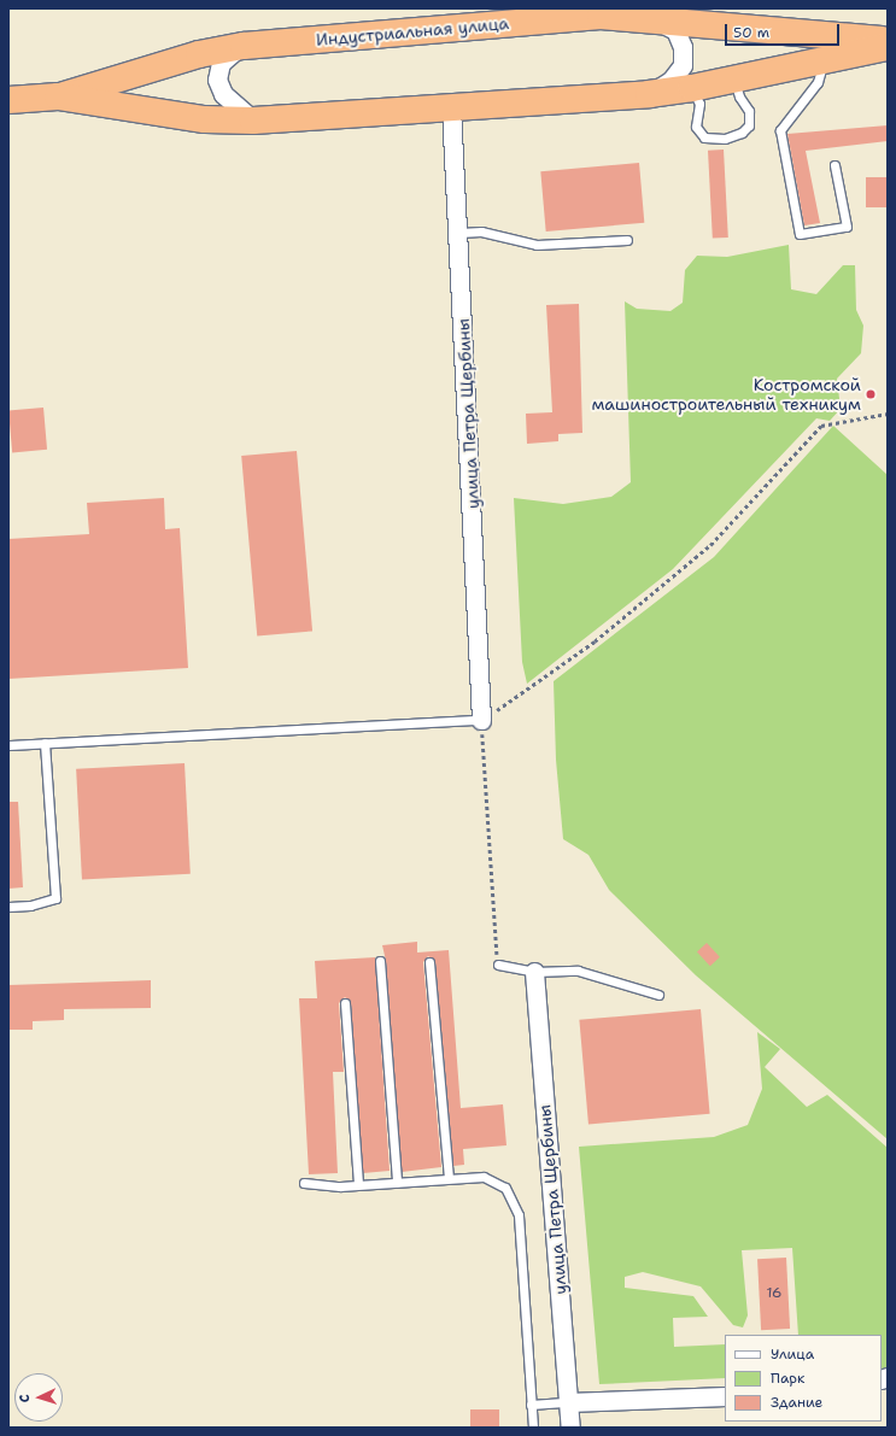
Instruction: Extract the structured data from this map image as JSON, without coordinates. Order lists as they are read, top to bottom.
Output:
{
  "streets": {
    "highway": ["Индустриальная улица"],
    "street": ["улица Петра Щербины"]
  },
  "crossings": [
    ["Индустриальная улица", "улица Петра Щербины"]
  ],
  "places": ["Костромской машиностроительный техникум"],
  "house_numbers": ["16"],
  "legend": ["Улица", "Парк", "Здание"],
  "scale_bar": "50 m",
  "north": "left"
}
